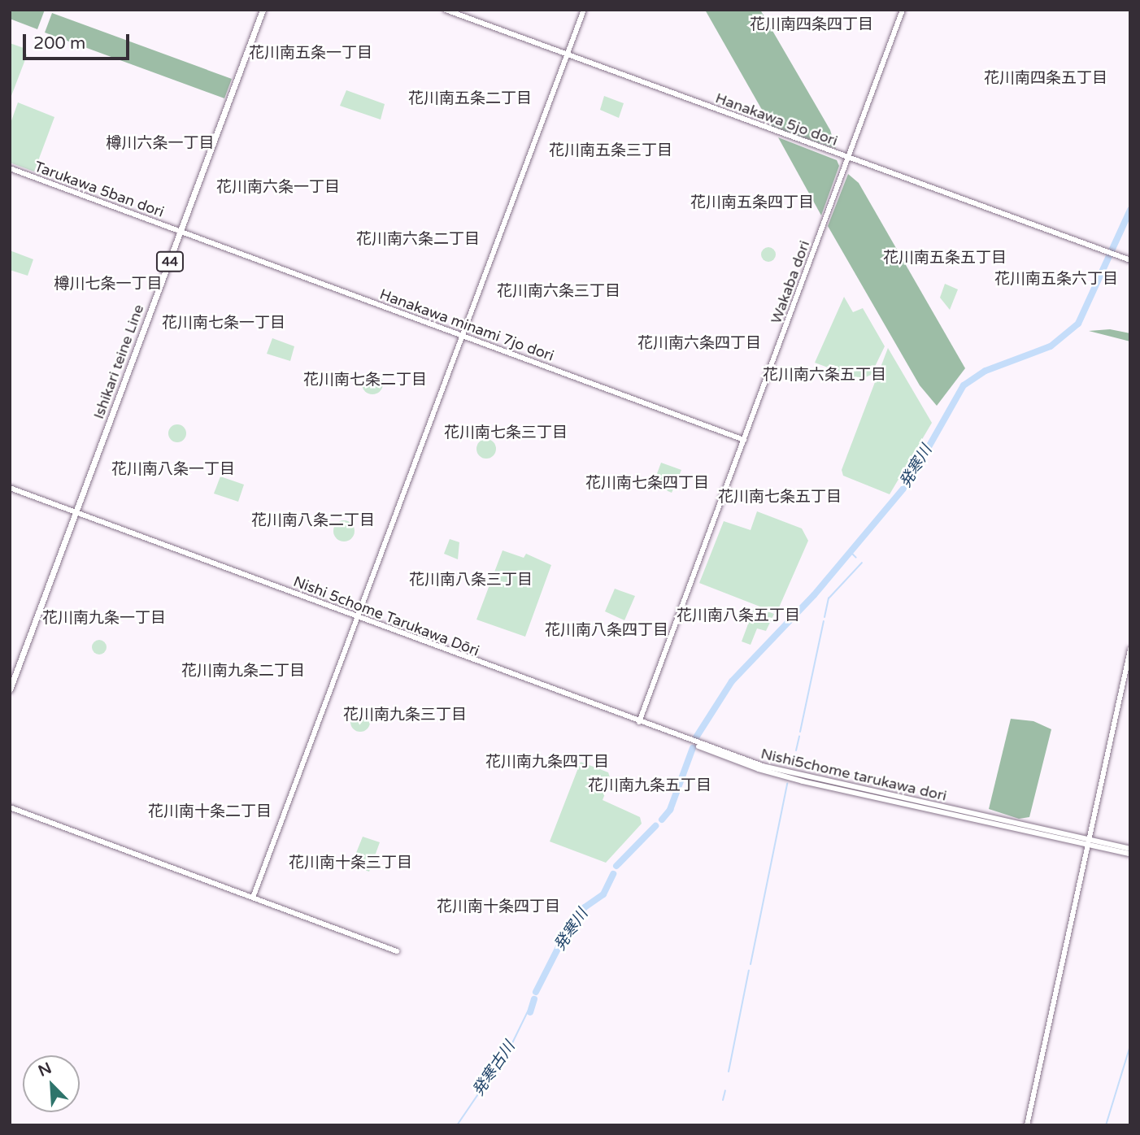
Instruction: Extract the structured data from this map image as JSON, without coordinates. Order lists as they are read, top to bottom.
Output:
{
  "streets": {
    "main road": ["44", "Ishikari teine Line"],
    "street": [
      "Hanakawa 5jo dori",
      "Tarukawa 5ban dori",
      "Wakaba dori",
      "Hanakawa minami 7jo dori",
      "Nishi 5chome Tarukawa Dōri",
      "Nishi5chome tarukawa dori"
    ]
  },
  "crossings": [
    ["Hanakawa 5jo dori", "Wakaba dori"],
    ["Tarukawa 5ban dori", "Hanakawa minami 7jo dori"],
    ["Tarukawa 5ban dori", "Ishikari teine Line"],
    ["Wakaba dori", "Hanakawa minami 7jo dori"],
    ["Wakaba dori", "Nishi 5chome Tarukawa Dōri"],
    ["Hanakawa minami 7jo dori", "Ishikari teine Line"],
    ["Ishikari teine Line", "Nishi 5chome Tarukawa Dōri"],
    ["Nishi 5chome Tarukawa Dōri", "Nishi5chome tarukawa dori"]
  ],
  "districts": [
    "花川南四条四丁目",
    "花川南五条一丁目",
    "花川南四条五丁目",
    "花川南五条二丁目",
    "樽川六条一丁目",
    "花川南五条三丁目",
    "花川南六条一丁目",
    "花川南五条四丁目",
    "花川南六条二丁目",
    "花川南五条五丁目",
    "花川南五条六丁目",
    "樽川七条一丁目",
    "花川南六条三丁目",
    "花川南七条一丁目",
    "花川南六条四丁目",
    "花川南六条五丁目",
    "花川南七条二丁目",
    "花川南七条三丁目",
    "花川南八条一丁目",
    "花川南七条四丁目",
    "花川南七条五丁目",
    "花川南八条二丁目",
    "花川南八条三丁目",
    "花川南八条五丁目",
    "花川南九条一丁目",
    "花川南八条四丁目",
    "花川南九条二丁目",
    "花川南九条三丁目",
    "花川南九条四丁目",
    "花川南九条五丁目",
    "花川南十条二丁目",
    "花川南十条三丁目",
    "花川南十条四丁目"
  ],
  "water": ["発寒川", "発寒古川"],
  "scale_bar": "200 m",
  "north": "top left"
}
